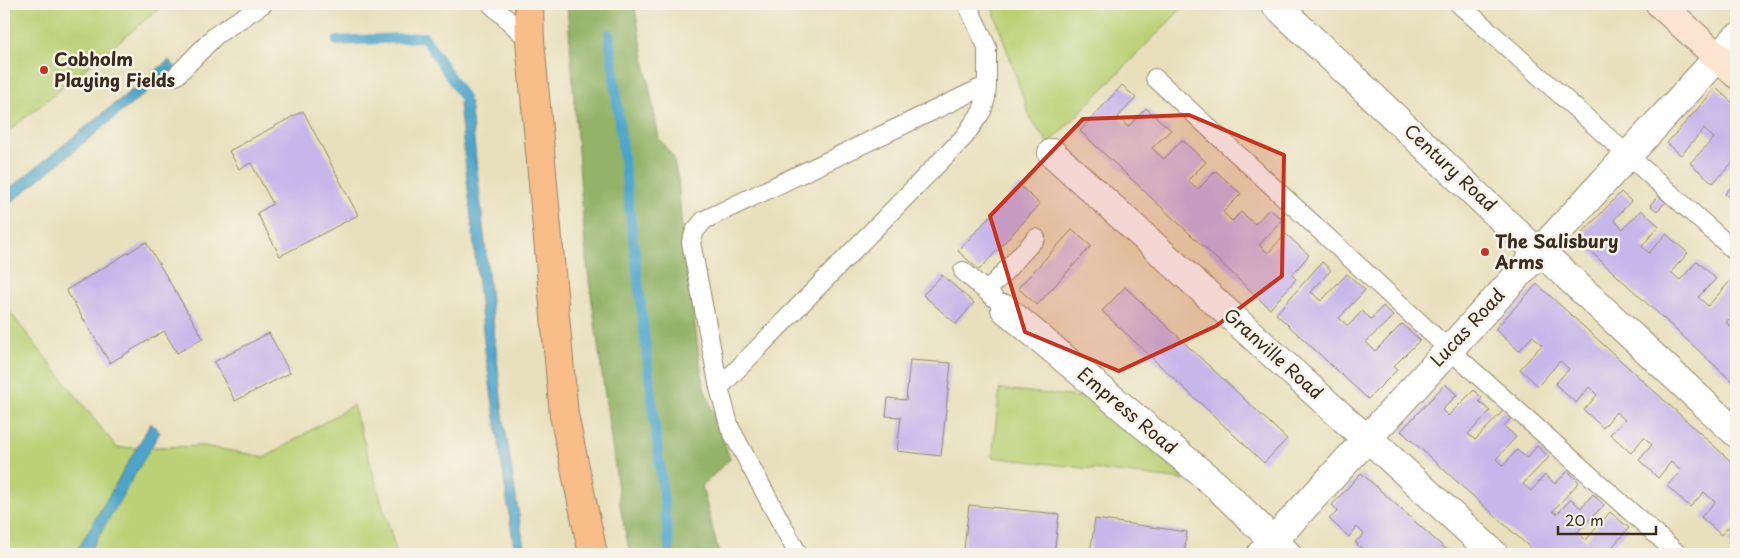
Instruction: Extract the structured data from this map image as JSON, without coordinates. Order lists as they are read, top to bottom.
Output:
{
  "streets": {
    "street": [
      "Century Road",
      "Lucas Road",
      "Granville Road",
      "Empress Road"
    ]
  },
  "crossings": [
    ["Century Road", "Lucas Road"],
    ["Lucas Road", "Granville Road"],
    ["Lucas Road", "Empress Road"]
  ],
  "places": ["Cobholm Playing Fields", "The Salisbury Arms"],
  "scale_bar": "20 m"
}
